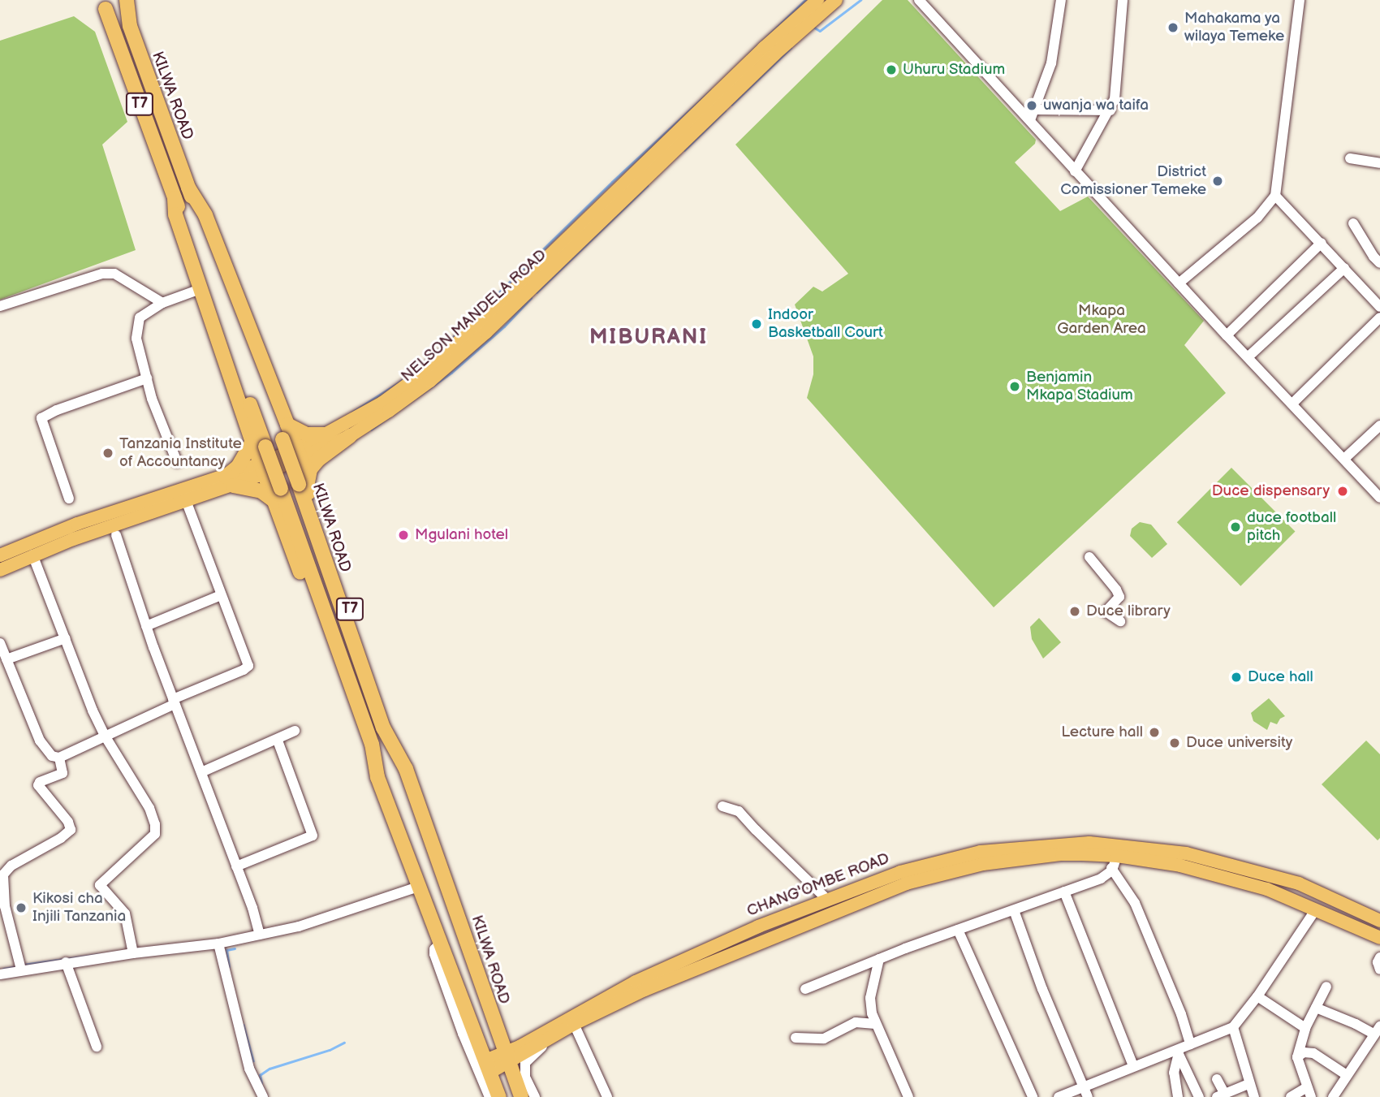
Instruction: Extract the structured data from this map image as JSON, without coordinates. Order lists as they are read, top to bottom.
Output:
{
  "streets": {
    "highway": ["KILWA ROAD", "T7"],
    "main road": ["NELSON MANDELA ROAD", "CHANG'OMBE ROAD"]
  },
  "crossings": [
    ["KILWA ROAD", "T7"],
    ["KILWA ROAD", "CHANG'OMBE ROAD"],
    ["T7", "NELSON MANDELA ROAD"],
    ["T7", "CHANG'OMBE ROAD"]
  ],
  "districts": ["MIBURANI"],
  "parks": ["Mkapa Garden Area"],
  "places": [
    "Mahakama ya wilaya Temeke",
    "Uhuru Stadium",
    "uwanja wa taifa",
    "District Comissioner Temeke",
    "Indoor Basketball Court",
    "Benjamin Mkapa Stadium",
    "Tanzania Institute of Accountancy",
    "Duce dispensary",
    "duce football pitch",
    "Mgulani hotel",
    "Duce library",
    "Duce hall",
    "Lecture hall",
    "Duce university",
    "Kikosi cha Injili Tanzania"
  ]
}
